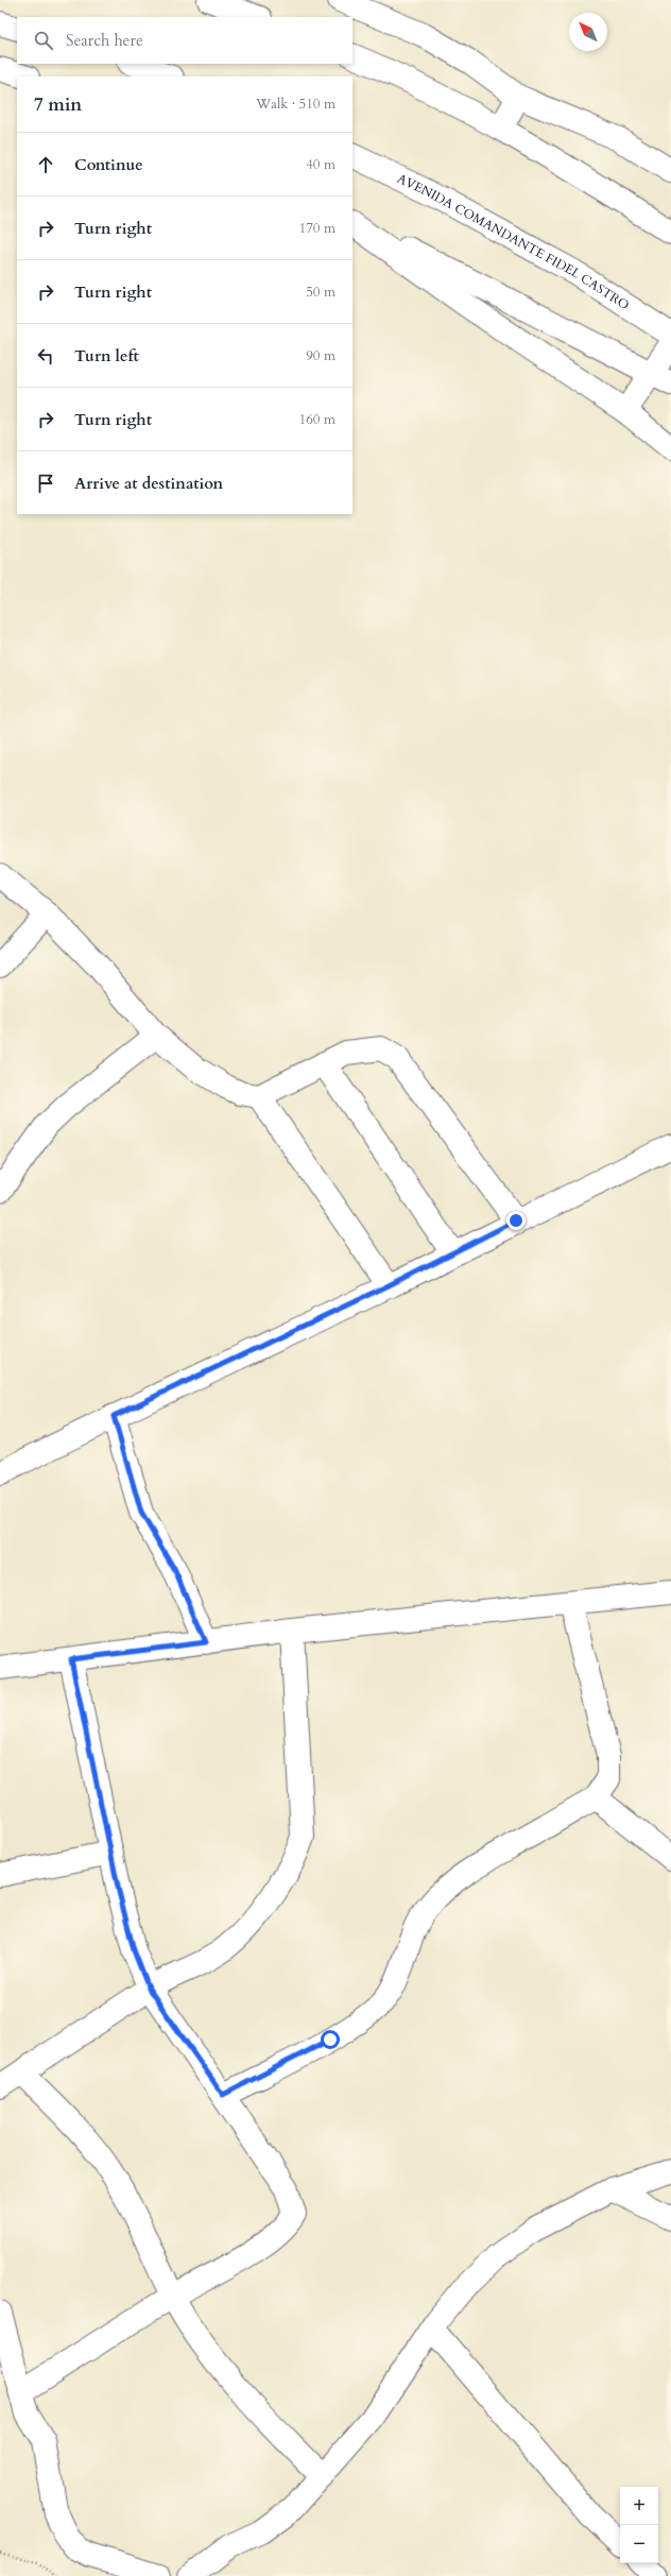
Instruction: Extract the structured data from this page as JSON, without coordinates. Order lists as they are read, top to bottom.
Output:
{
  "streets": {
    "main road": ["AVENIDA COMANDANTE FIDEL CASTRO"]
  },
  "north": "top left",
  "page": {
    "search": "Search here",
    "heading": ["7 min", "Walk · 510 m"],
    "list": [
      ["Continue", "40 m"],
      ["Turn right", "170 m"],
      ["Turn right", "50 m"],
      ["Turn left", "90 m"],
      ["Turn right", "160 m"],
      "Arrive at destination"
    ],
    "map_buttons": ["+", "−"]
  }
}
